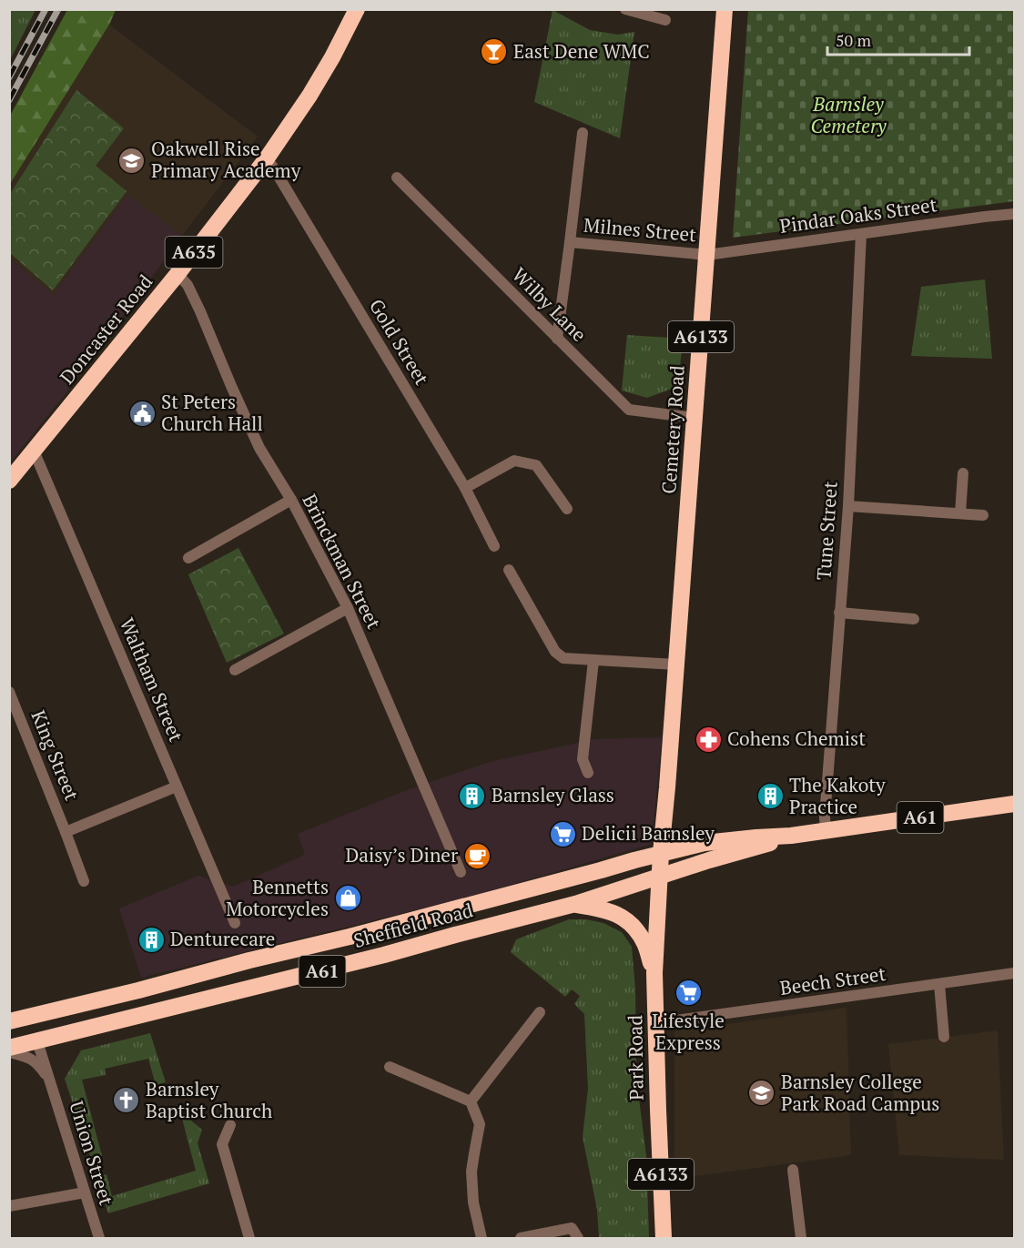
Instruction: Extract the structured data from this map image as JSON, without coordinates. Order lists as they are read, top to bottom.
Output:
{
  "streets": {
    "highway": [
      "A635",
      "Doncaster Road",
      "A6133",
      "Cemetery Road",
      "A61",
      "Sheffield Road",
      "Park Road"
    ],
    "street": [
      "Pindar Oaks Street",
      "Milnes Street",
      "Wilby Lane",
      "Gold Street",
      "Tune Street",
      "Brinckman Street",
      "Waltham Street",
      "King Street",
      "Beech Street",
      "Union Street"
    ]
  },
  "crossings": [
    ["Pindar Oaks Street", "Milnes Street"],
    ["Pindar Oaks Street", "Cemetery Road"],
    ["Pindar Oaks Street", "Tune Street"],
    ["Milnes Street", "Cemetery Road"],
    ["Wilby Lane", "Cemetery Road"],
    ["Doncaster Road", "Gold Street"],
    ["Doncaster Road", "Brinckman Street"],
    ["Doncaster Road", "Waltham Street"],
    ["A6133", "Cemetery Road"],
    ["A6133", "Sheffield Road"],
    ["A6133", "Park Road"],
    ["Cemetery Road", "Sheffield Road"],
    ["Tune Street", "Sheffield Road"],
    ["Waltham Street", "King Street"],
    ["Sheffield Road", "Park Road"],
    ["Sheffield Road", "Union Street"],
    ["Beech Street", "Park Road"]
  ],
  "parks": ["Barnsley Cemetery"],
  "places": {
    "bar": ["East Dene WMC"],
    "school or university": ["Oakwell Rise Primary Academy", "Barnsley College Park Road Campus"],
    "public building": ["St Peters Church Hall"],
    "pharmacy": ["Cohens Chemist"],
    "building": ["Barnsley Glass", "The Kakoty Practice", "Denturecare"],
    "supermarket": ["Delicii Barnsley", "Lifestyle Express"],
    "cafe": ["Daisy’s Diner"],
    "shop": ["Bennetts Motorcycles"],
    "church": ["Barnsley Baptist Church"]
  },
  "scale_bar": "50 m"
}
